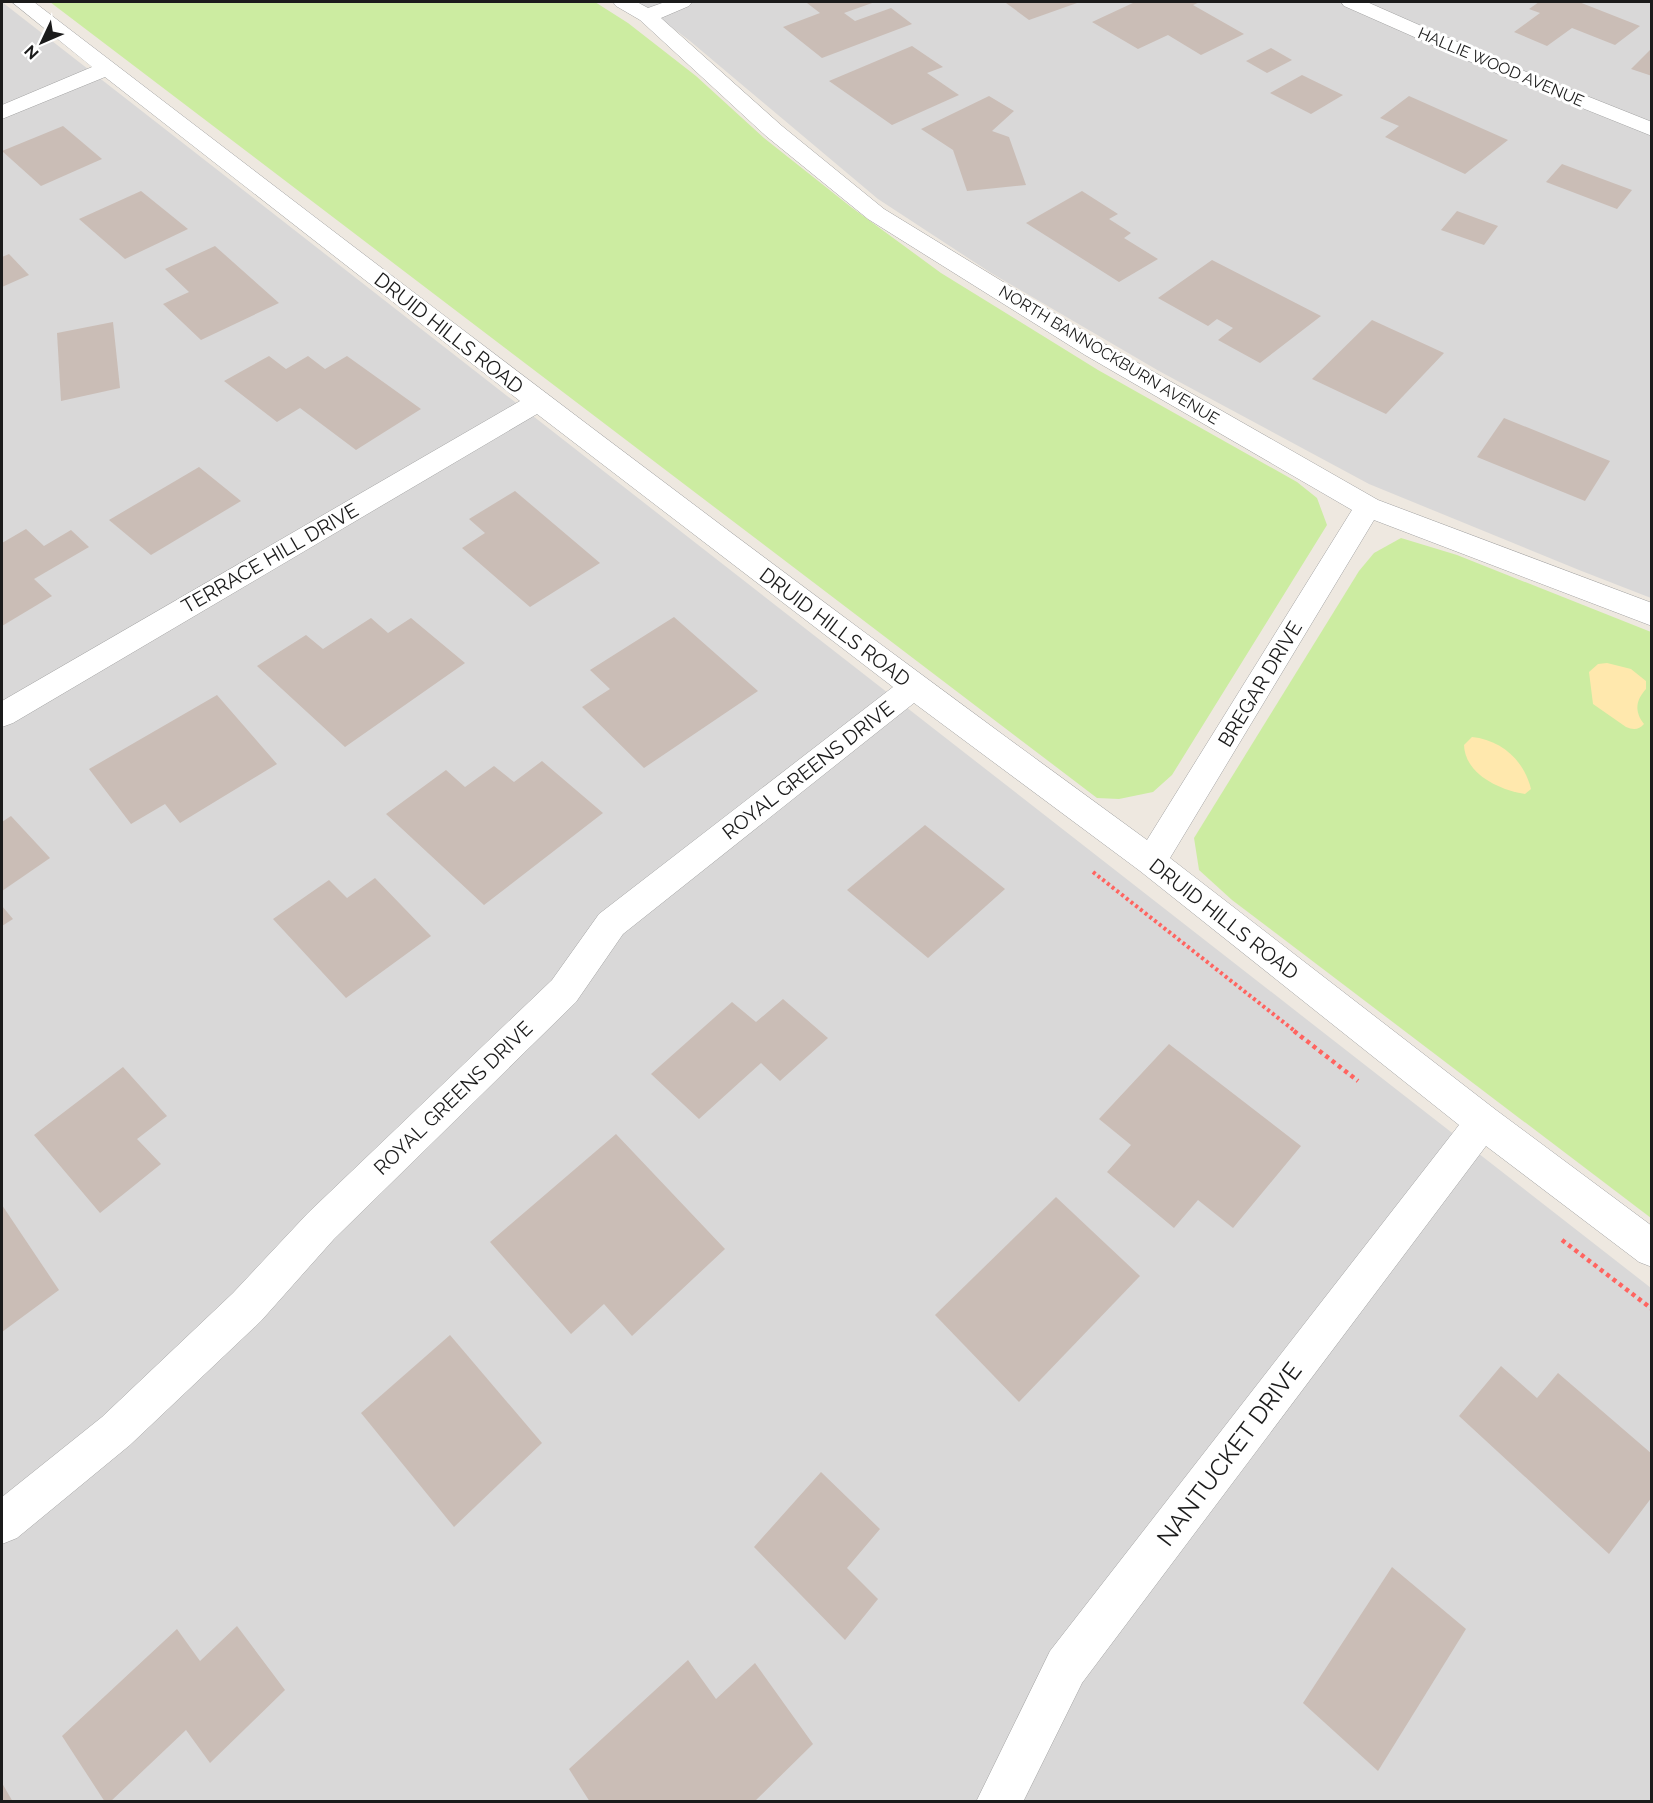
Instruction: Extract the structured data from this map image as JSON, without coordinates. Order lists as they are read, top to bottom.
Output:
{
  "streets": {
    "street": [
      "HALLIE WOOD AVENUE",
      "DRUID HILLS ROAD",
      "NORTH BANNOCKBURN AVENUE",
      "TERRACE HILL DRIVE",
      "BREGAR DRIVE",
      "ROYAL GREENS DRIVE",
      "NANTUCKET DRIVE"
    ]
  },
  "crossings": [
    ["DRUID HILLS ROAD", "TERRACE HILL DRIVE"],
    ["DRUID HILLS ROAD", "BREGAR DRIVE"],
    ["DRUID HILLS ROAD", "ROYAL GREENS DRIVE"],
    ["DRUID HILLS ROAD", "NANTUCKET DRIVE"],
    ["NORTH BANNOCKBURN AVENUE", "BREGAR DRIVE"]
  ],
  "north": "bottom left"
}
